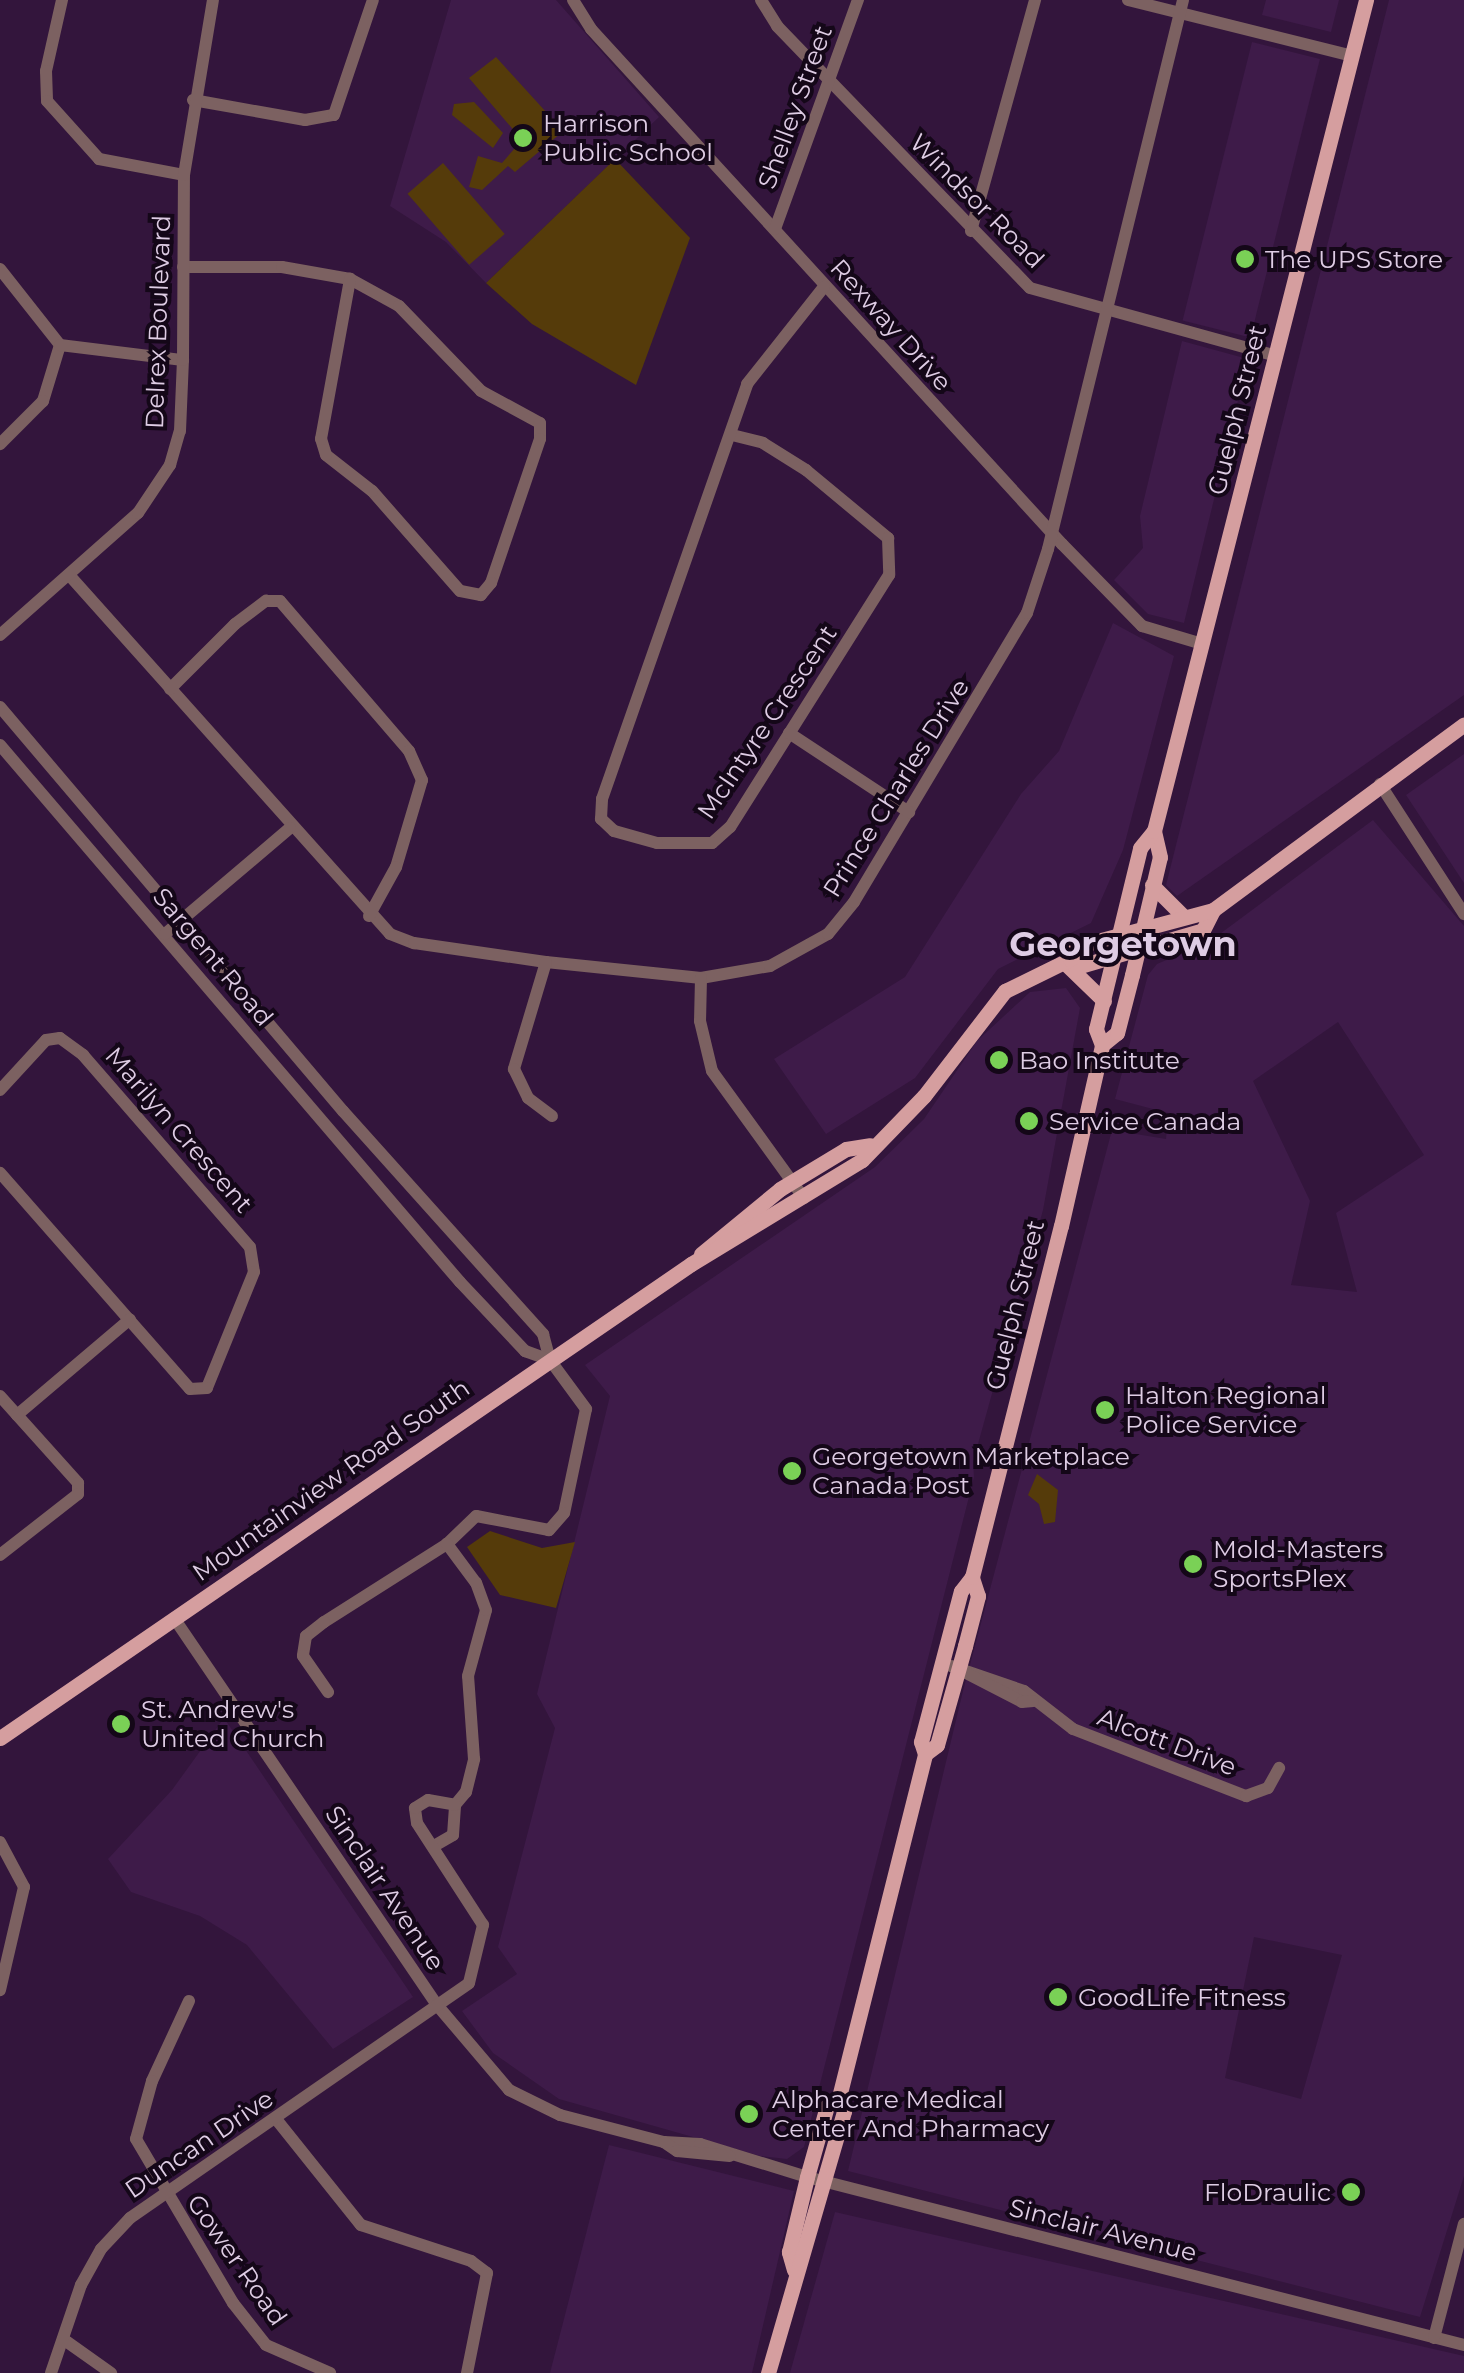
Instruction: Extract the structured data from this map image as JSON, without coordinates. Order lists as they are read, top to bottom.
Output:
{
  "streets": {
    "main road": ["Guelph Street", "Mountainview Road South"],
    "street": [
      "Shelley Street",
      "Windsor Road",
      "Delrex Boulevard",
      "Rexway Drive",
      "McIntyre Crescent",
      "Prince Charles Drive",
      "Sargent Road",
      "Marilyn Crescent",
      "Alcott Drive",
      "Sinclair Avenue",
      "Duncan Drive",
      "Gower Road"
    ]
  },
  "crossings": [
    ["Shelley Street", "Windsor Road"],
    ["Shelley Street", "Rexway Drive"],
    ["Windsor Road", "Guelph Street"],
    ["Windsor Road", "Prince Charles Drive"],
    ["Delrex Boulevard", "Prince Charles Drive"],
    ["Rexway Drive", "Guelph Street"],
    ["Rexway Drive", "McIntyre Crescent"],
    ["Rexway Drive", "Prince Charles Drive"],
    ["Guelph Street", "Mountainview Road South"],
    ["Guelph Street", "Alcott Drive"],
    ["Guelph Street", "Sinclair Avenue"],
    ["Sargent Road", "Mountainview Road South"],
    ["Mountainview Road South", "Sinclair Avenue"],
    ["Sinclair Avenue", "Duncan Drive"],
    ["Duncan Drive", "Gower Road"]
  ],
  "districts": ["Georgetown"],
  "places": [
    "Harrison Public School",
    "The UPS Store",
    "Bao Institute",
    "Service Canada",
    "Halton Regional Police Service",
    "Georgetown Marketplace Canada Post",
    "Mold-Masters SportsPlex",
    "St. Andrew's United Church",
    "GoodLife Fitness",
    "Alphacare Medical Center And Pharmacy",
    "FloDraulic"
  ]
}
